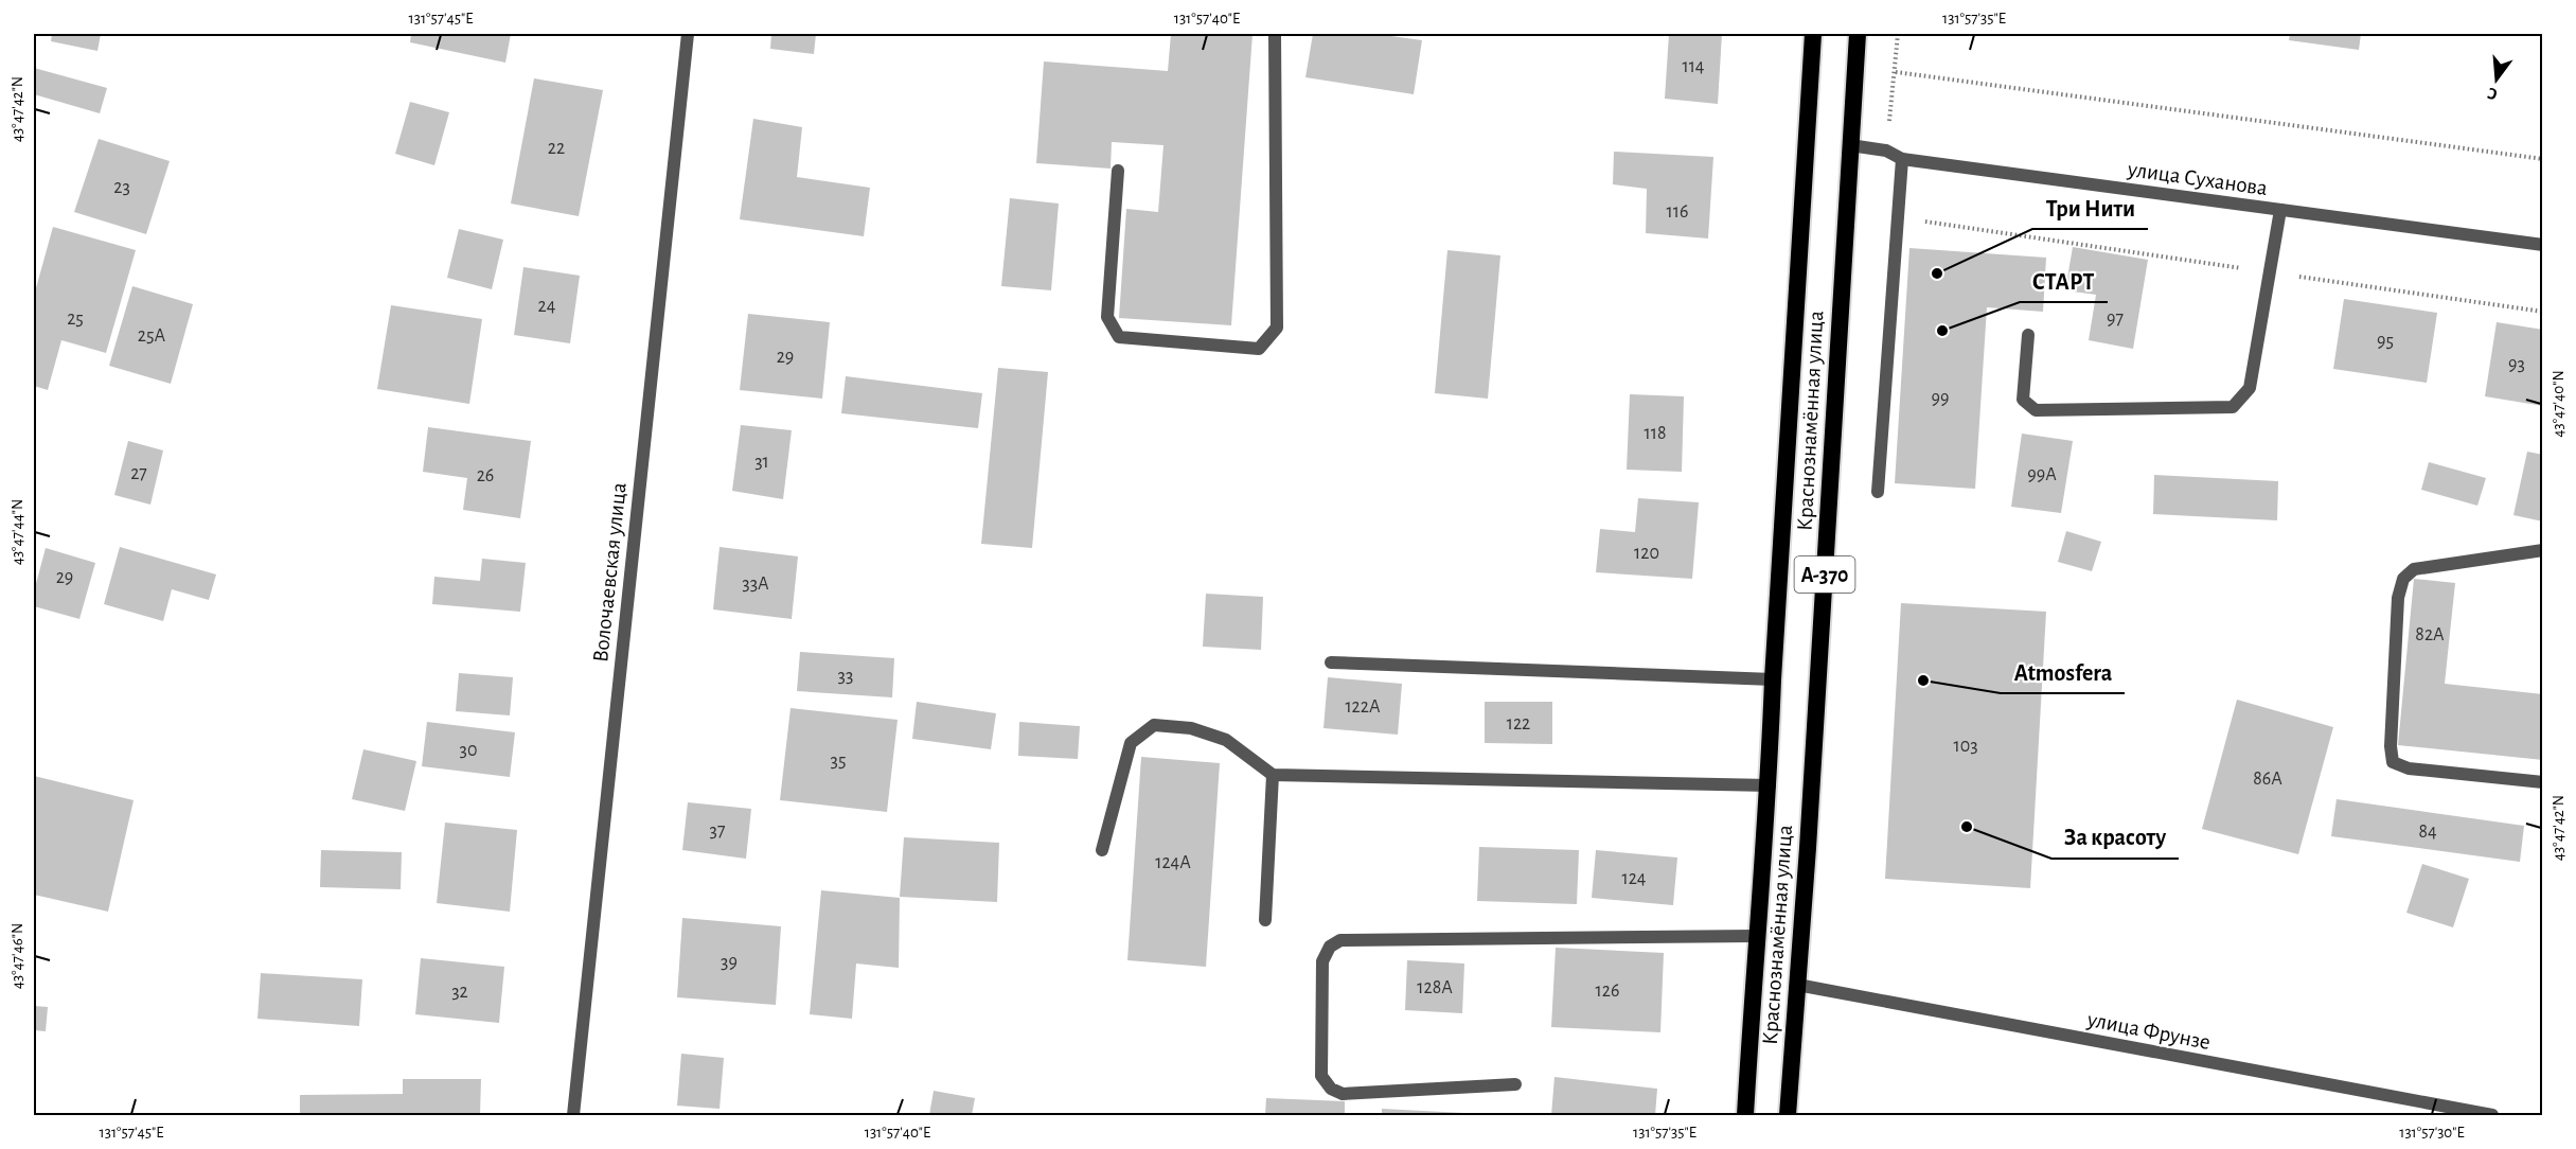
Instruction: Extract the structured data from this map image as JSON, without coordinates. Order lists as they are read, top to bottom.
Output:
{
  "streets": {
    "highway": ["Краснознамённая улица", "А-370"],
    "street": ["улица Суханова", "Волочаевская улица", "улица Фрунзе"]
  },
  "crossings": [
    ["улица Суханова", "Краснознамённая улица"],
    ["Краснознамённая улица", "улица Фрунзе"]
  ],
  "places": [
    "Три Нити",
    "СТАРТ",
    "Atmosfera",
    "За красоту"
  ],
  "house_numbers": [
    "114",
    "22",
    "23",
    "116",
    "24",
    "25",
    "97",
    "25А",
    "95",
    "29",
    "93",
    "99",
    "118",
    "31",
    "27",
    "99А",
    "26",
    "120",
    "29",
    "33А",
    "82А",
    "33",
    "122А",
    "122",
    "103",
    "30",
    "35",
    "86А",
    "37",
    "84",
    "124А",
    "124",
    "39",
    "128А",
    "126",
    "32"
  ],
  "north": "bottom",
  "coordinates": [
    "131°57'45\"E",
    "131°57'40\"E",
    "131°57'35\"E",
    "43°47'42\"N",
    "43°47'40\"N",
    "43°47'44\"N",
    "43°47'46\"N",
    "131°57'30\"E"
  ]
}
